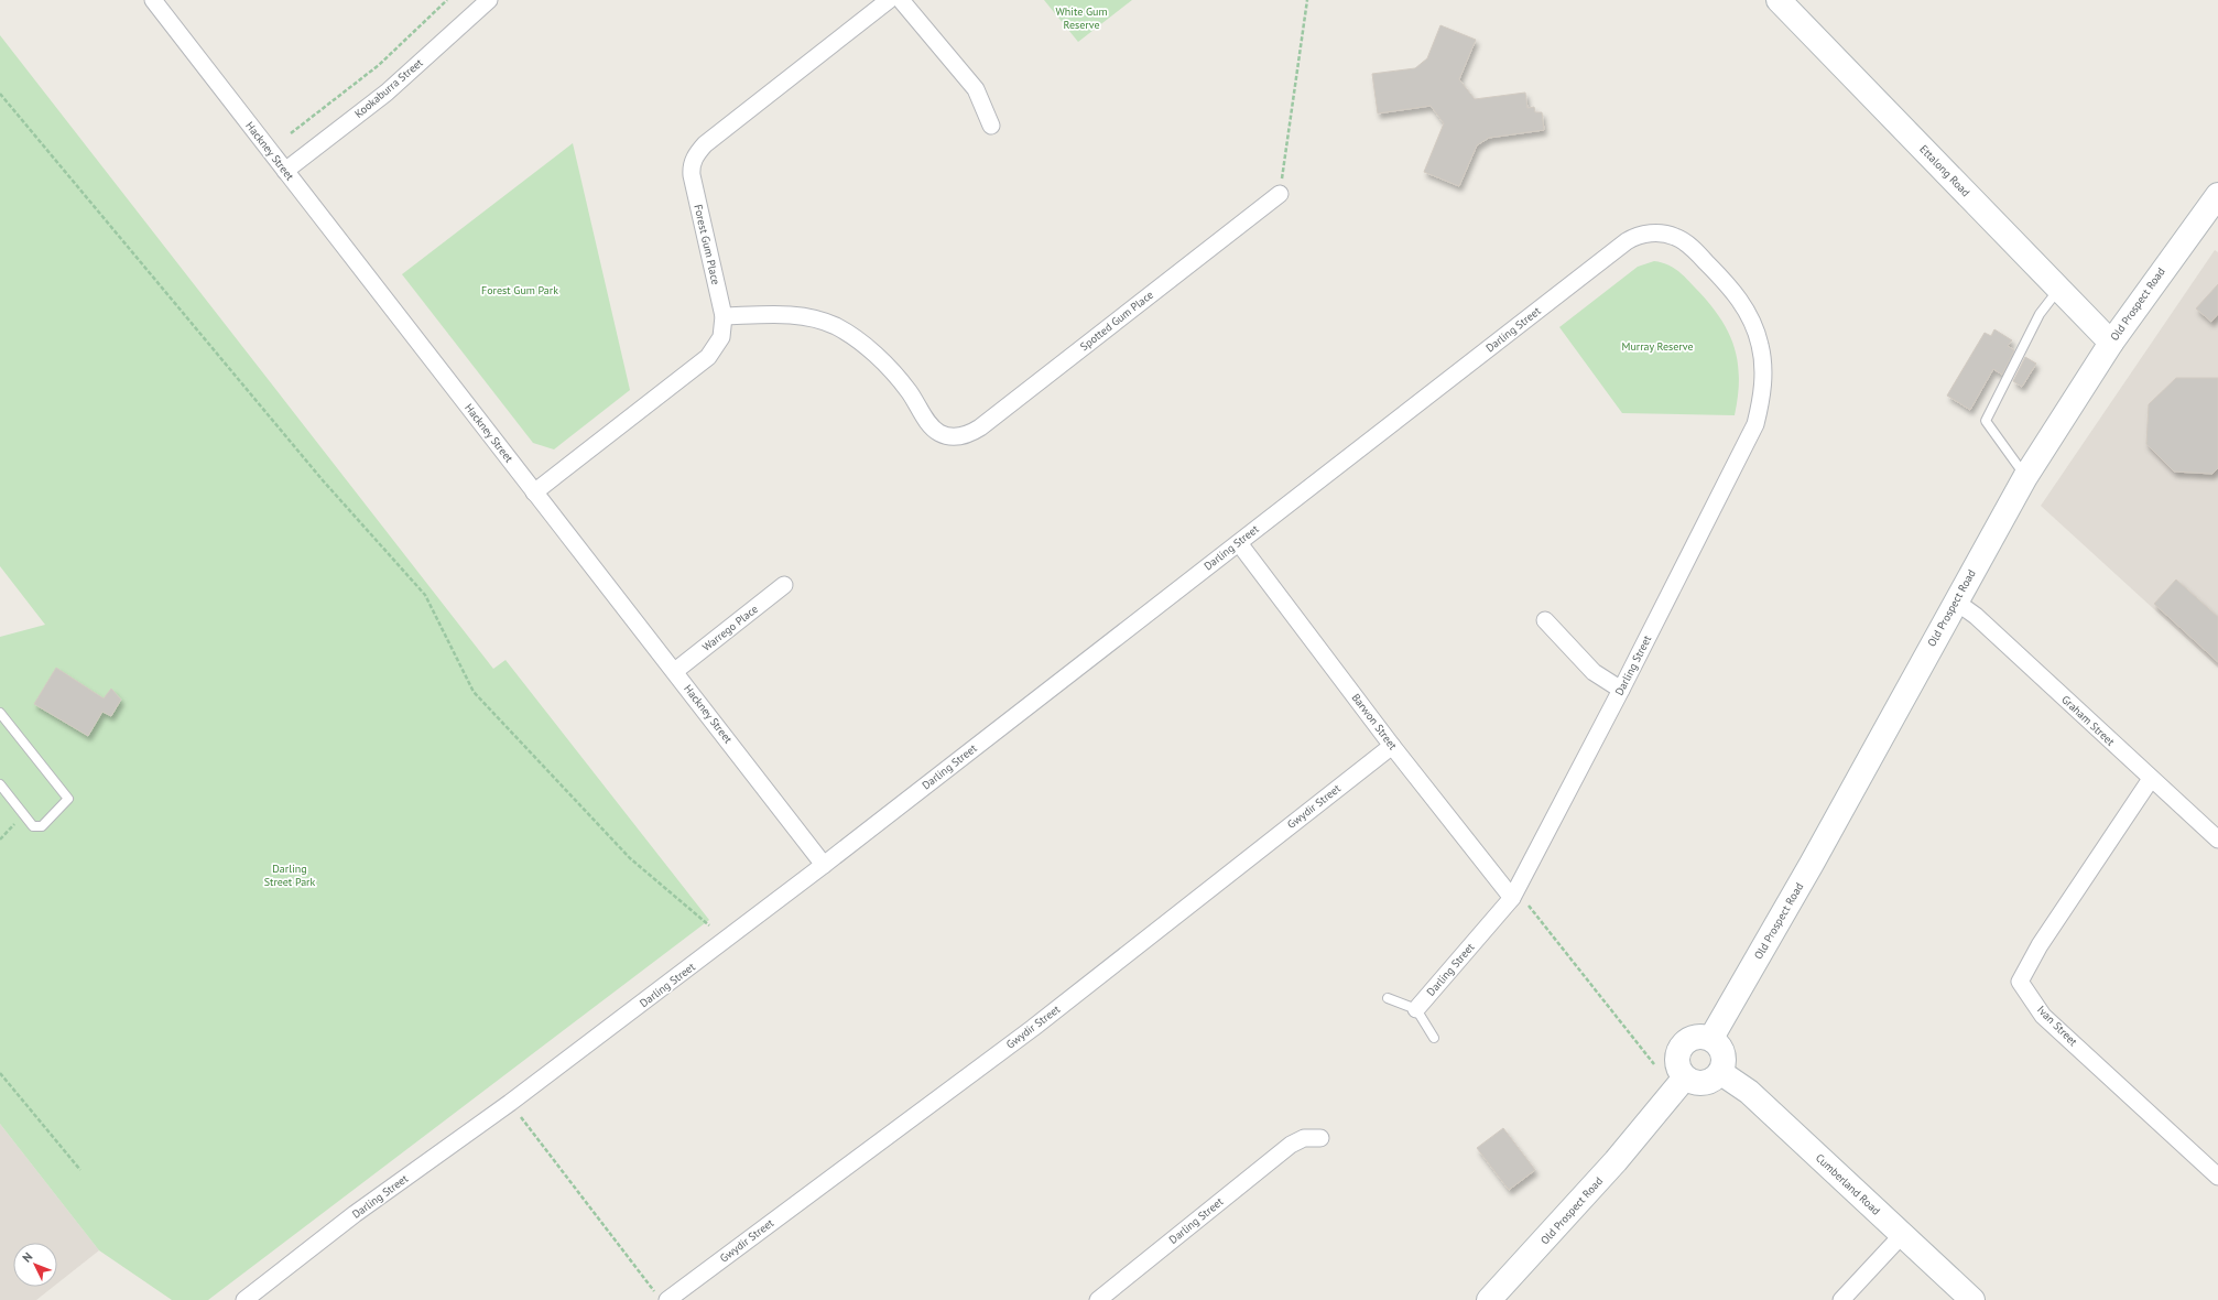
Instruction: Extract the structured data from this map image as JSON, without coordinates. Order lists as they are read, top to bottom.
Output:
{
  "streets": {
    "main road": ["Ettalong Road", "Old Prospect Road", "Cumberland Road"],
    "street": [
      "Kookaburra Street",
      "Hackney Street",
      "Forest Gum Place",
      "Spotted Gum Place",
      "Darling Street",
      "Warrego Place",
      "Graham Street",
      "Barwon Street",
      "Gwydir Street",
      "Ivan Street"
    ]
  },
  "crossings": [
    ["Kookaburra Street", "Hackney Street"],
    ["Hackney Street", "Forest Gum Place"],
    ["Hackney Street", "Darling Street"],
    ["Hackney Street", "Warrego Place"],
    ["Ettalong Road", "Old Prospect Road"],
    ["Forest Gum Place", "Spotted Gum Place"],
    ["Old Prospect Road", "Graham Street"],
    ["Old Prospect Road", "Cumberland Road"],
    ["Darling Street", "Barwon Street"],
    ["Graham Street", "Ivan Street"],
    ["Barwon Street", "Gwydir Street"]
  ],
  "parks": [
    "White Gum Reserve",
    "Forest Gum Park",
    "Murray Reserve",
    "Darling Street Park"
  ],
  "north": "top left"
}
